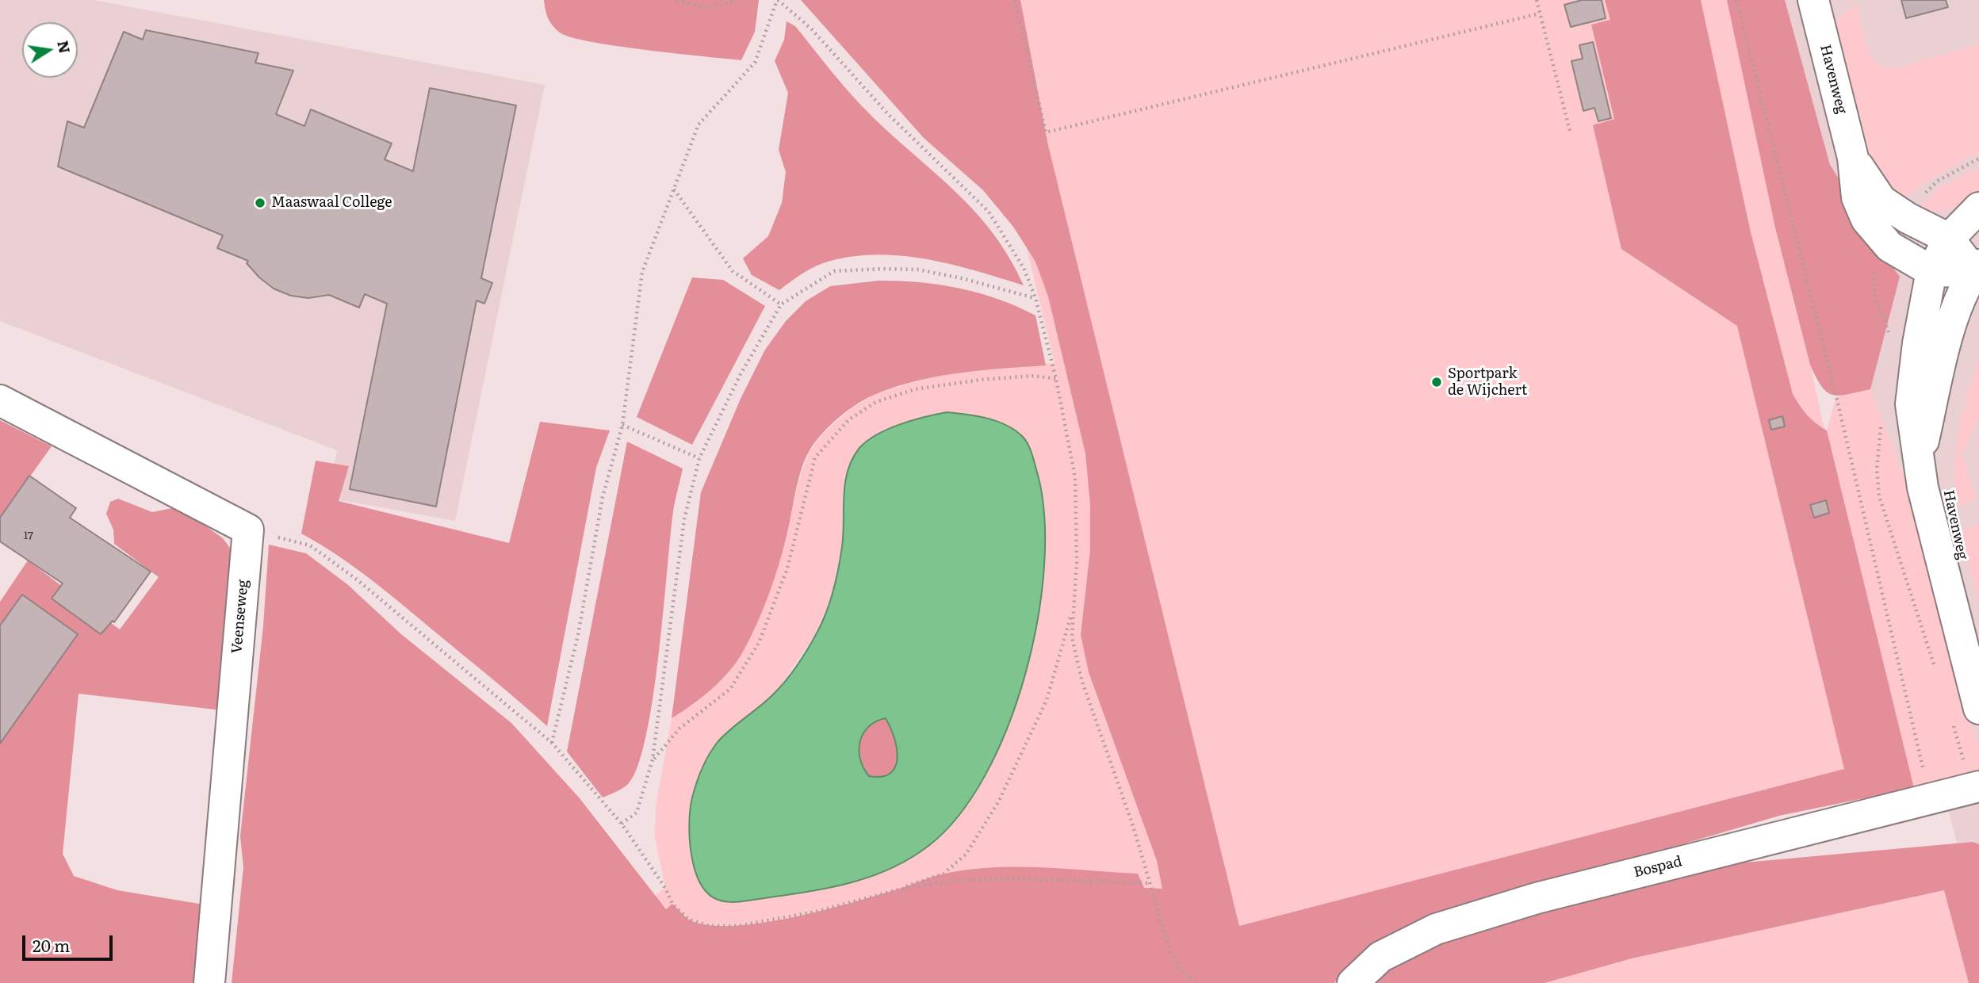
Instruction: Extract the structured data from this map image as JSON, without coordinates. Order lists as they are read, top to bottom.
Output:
{
  "streets": {
    "street": ["Havenweg", "Veenseweg", "Bospad"]
  },
  "places": ["Maaswaal College", "Sportpark de Wijchert"],
  "house_numbers": ["17"],
  "scale_bar": "20 m",
  "north": "right"
}
